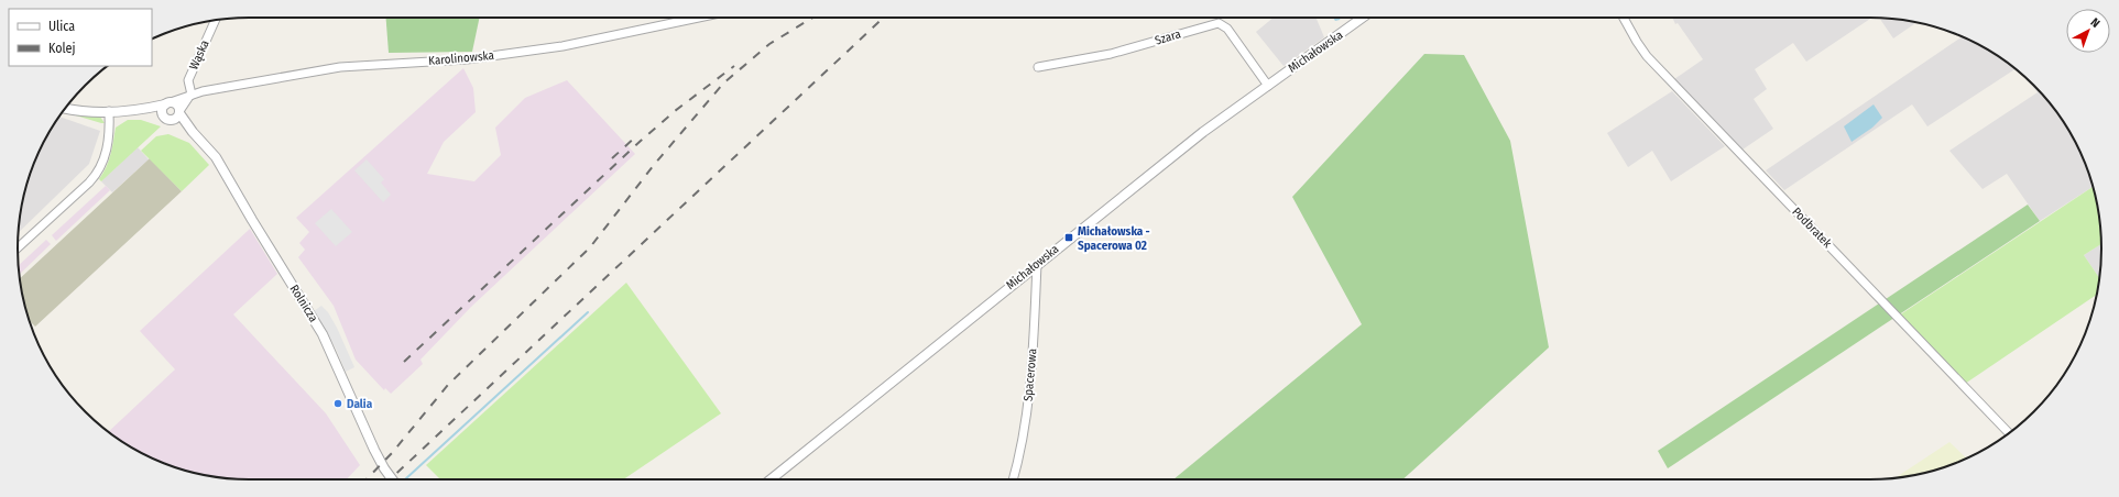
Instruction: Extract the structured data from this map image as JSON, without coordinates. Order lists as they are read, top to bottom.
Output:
{
  "streets": {
    "street": [
      "Szara",
      "Michałowska",
      "Wąska",
      "Karolinowska",
      "Podbratek",
      "Rolnicza",
      "Spacerowa"
    ]
  },
  "crossings": [
    ["Szara", "Michałowska"],
    ["Michałowska", "Spacerowa"],
    ["Wąska", "Karolinowska"],
    ["Karolinowska", "Rolnicza"]
  ],
  "places": {
    "transit": ["Michałowska - Spacerowa 02"],
    "other": ["Dalia"]
  },
  "legend": ["Ulica", "Kolej"],
  "north": "top right"
}
